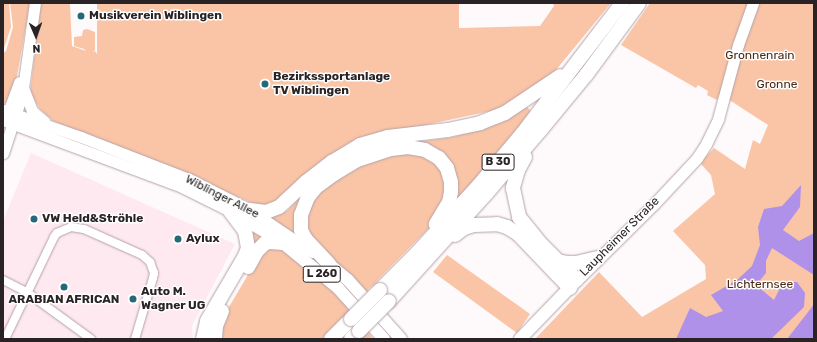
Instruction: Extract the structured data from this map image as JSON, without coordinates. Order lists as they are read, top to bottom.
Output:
{
  "streets": {
    "highway": ["B 30"],
    "main road": ["Wiblinger Allee", "Laupheimer Straße", "L 260"]
  },
  "parks": ["Gronnenrain", "Gronne", "Lichternsee"],
  "places": [
    "Musikverein Wiblingen",
    "Bezirkssportanlage TV Wiblingen",
    "VW Held&Ströhle",
    "Aylux",
    "ARABIAN AFRICAN",
    "Auto M. Wagner UG"
  ],
  "north": "bottom"
}
